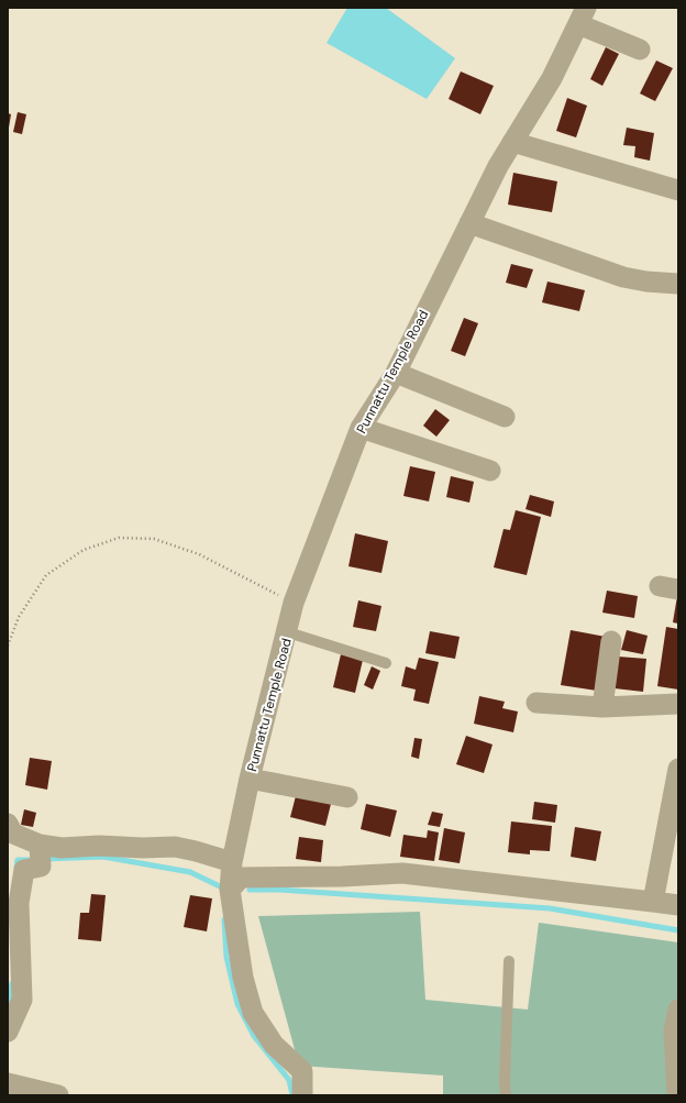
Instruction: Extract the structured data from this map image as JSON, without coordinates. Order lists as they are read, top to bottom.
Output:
{
  "streets": {
    "street": ["Punnattu Temple Road"]
  }
}
